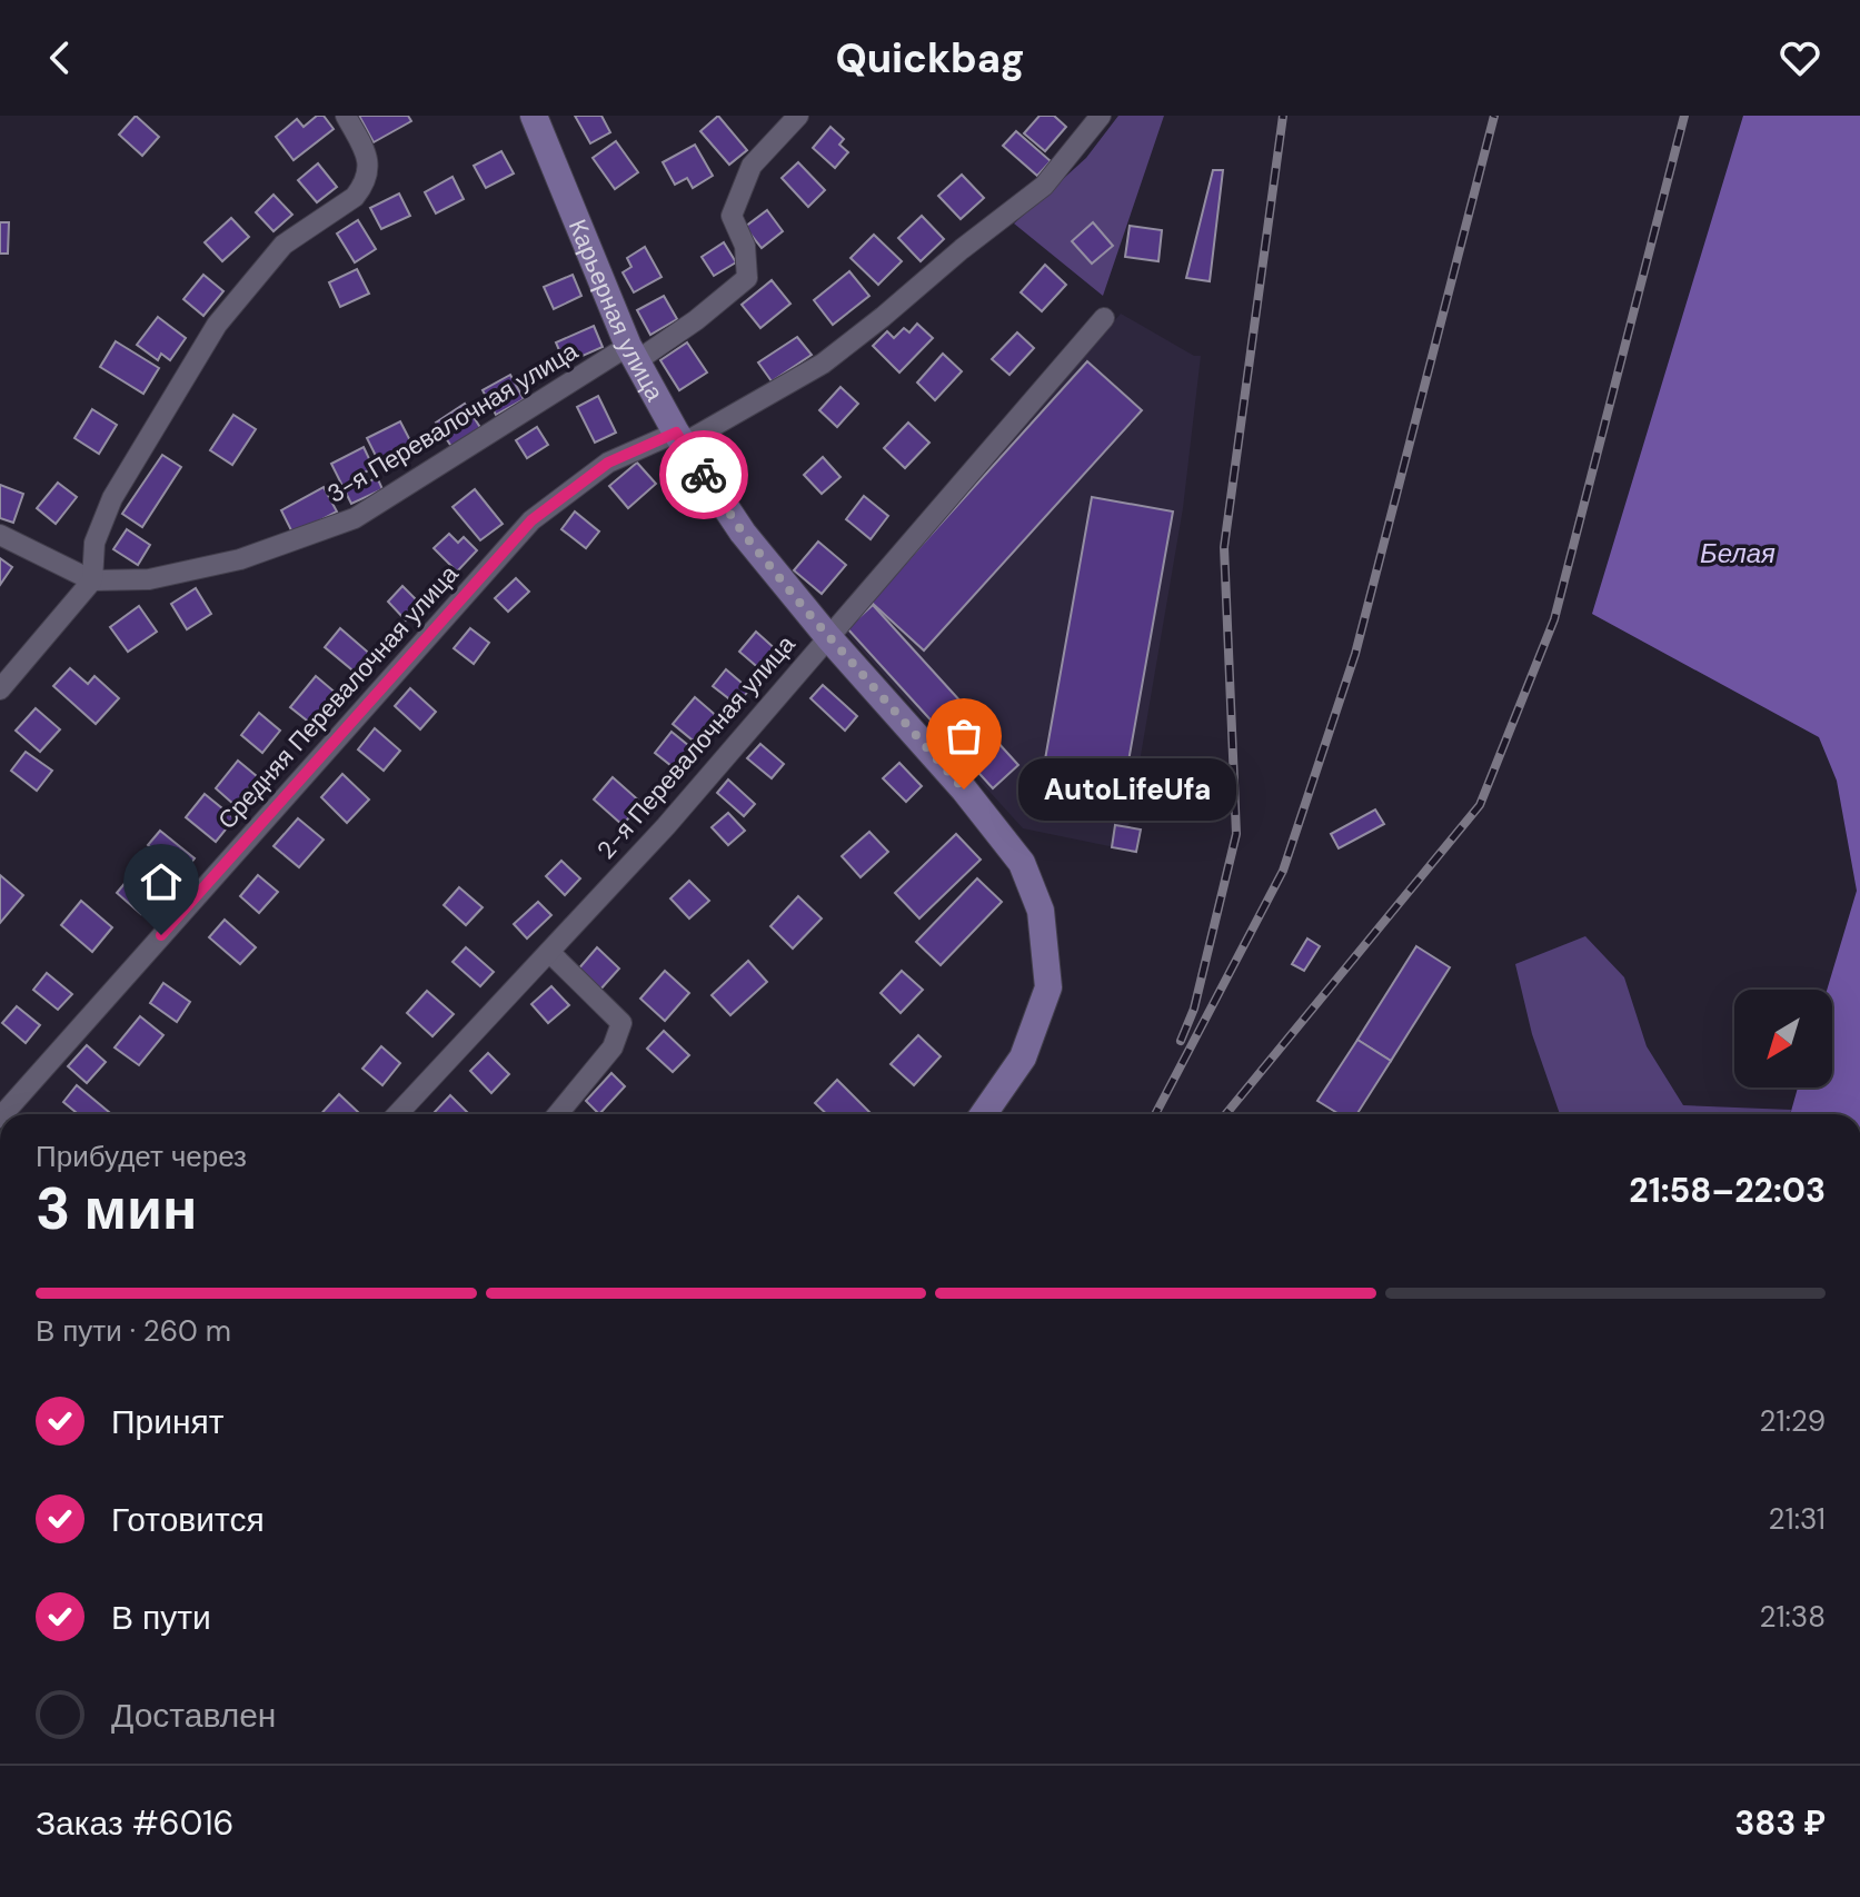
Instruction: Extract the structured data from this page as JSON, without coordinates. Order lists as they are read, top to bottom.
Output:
{
  "streets": {
    "street": [
      "Карьерная улица",
      "3-я Перевалочная улица",
      "Средняя Перевалочная улица",
      "2-я Перевалочная улица"
    ]
  },
  "crossings": [
    ["Карьерная улица", "3-я Перевалочная улица"],
    ["Карьерная улица", "Средняя Перевалочная улица"],
    ["Карьерная улица", "2-я Перевалочная улица"]
  ],
  "water": ["Белая"],
  "places": ["AutoLifeUfa"],
  "north": "bottom left",
  "page": {
    "header": "Quickbag",
    "bubble": "AutoLifeUfa",
    "heading": ["3 мин", "Прибудет через", "21:58–22:03"],
    "panel": ["Заказ #6016", "383 ₽"],
    "bar": "В пути · 260 m",
    "list": [
      ["Принят", "21:29"],
      ["Готовится", "21:31"],
      ["В пути", "21:38"],
      "Доставлен"
    ]
  }
}
